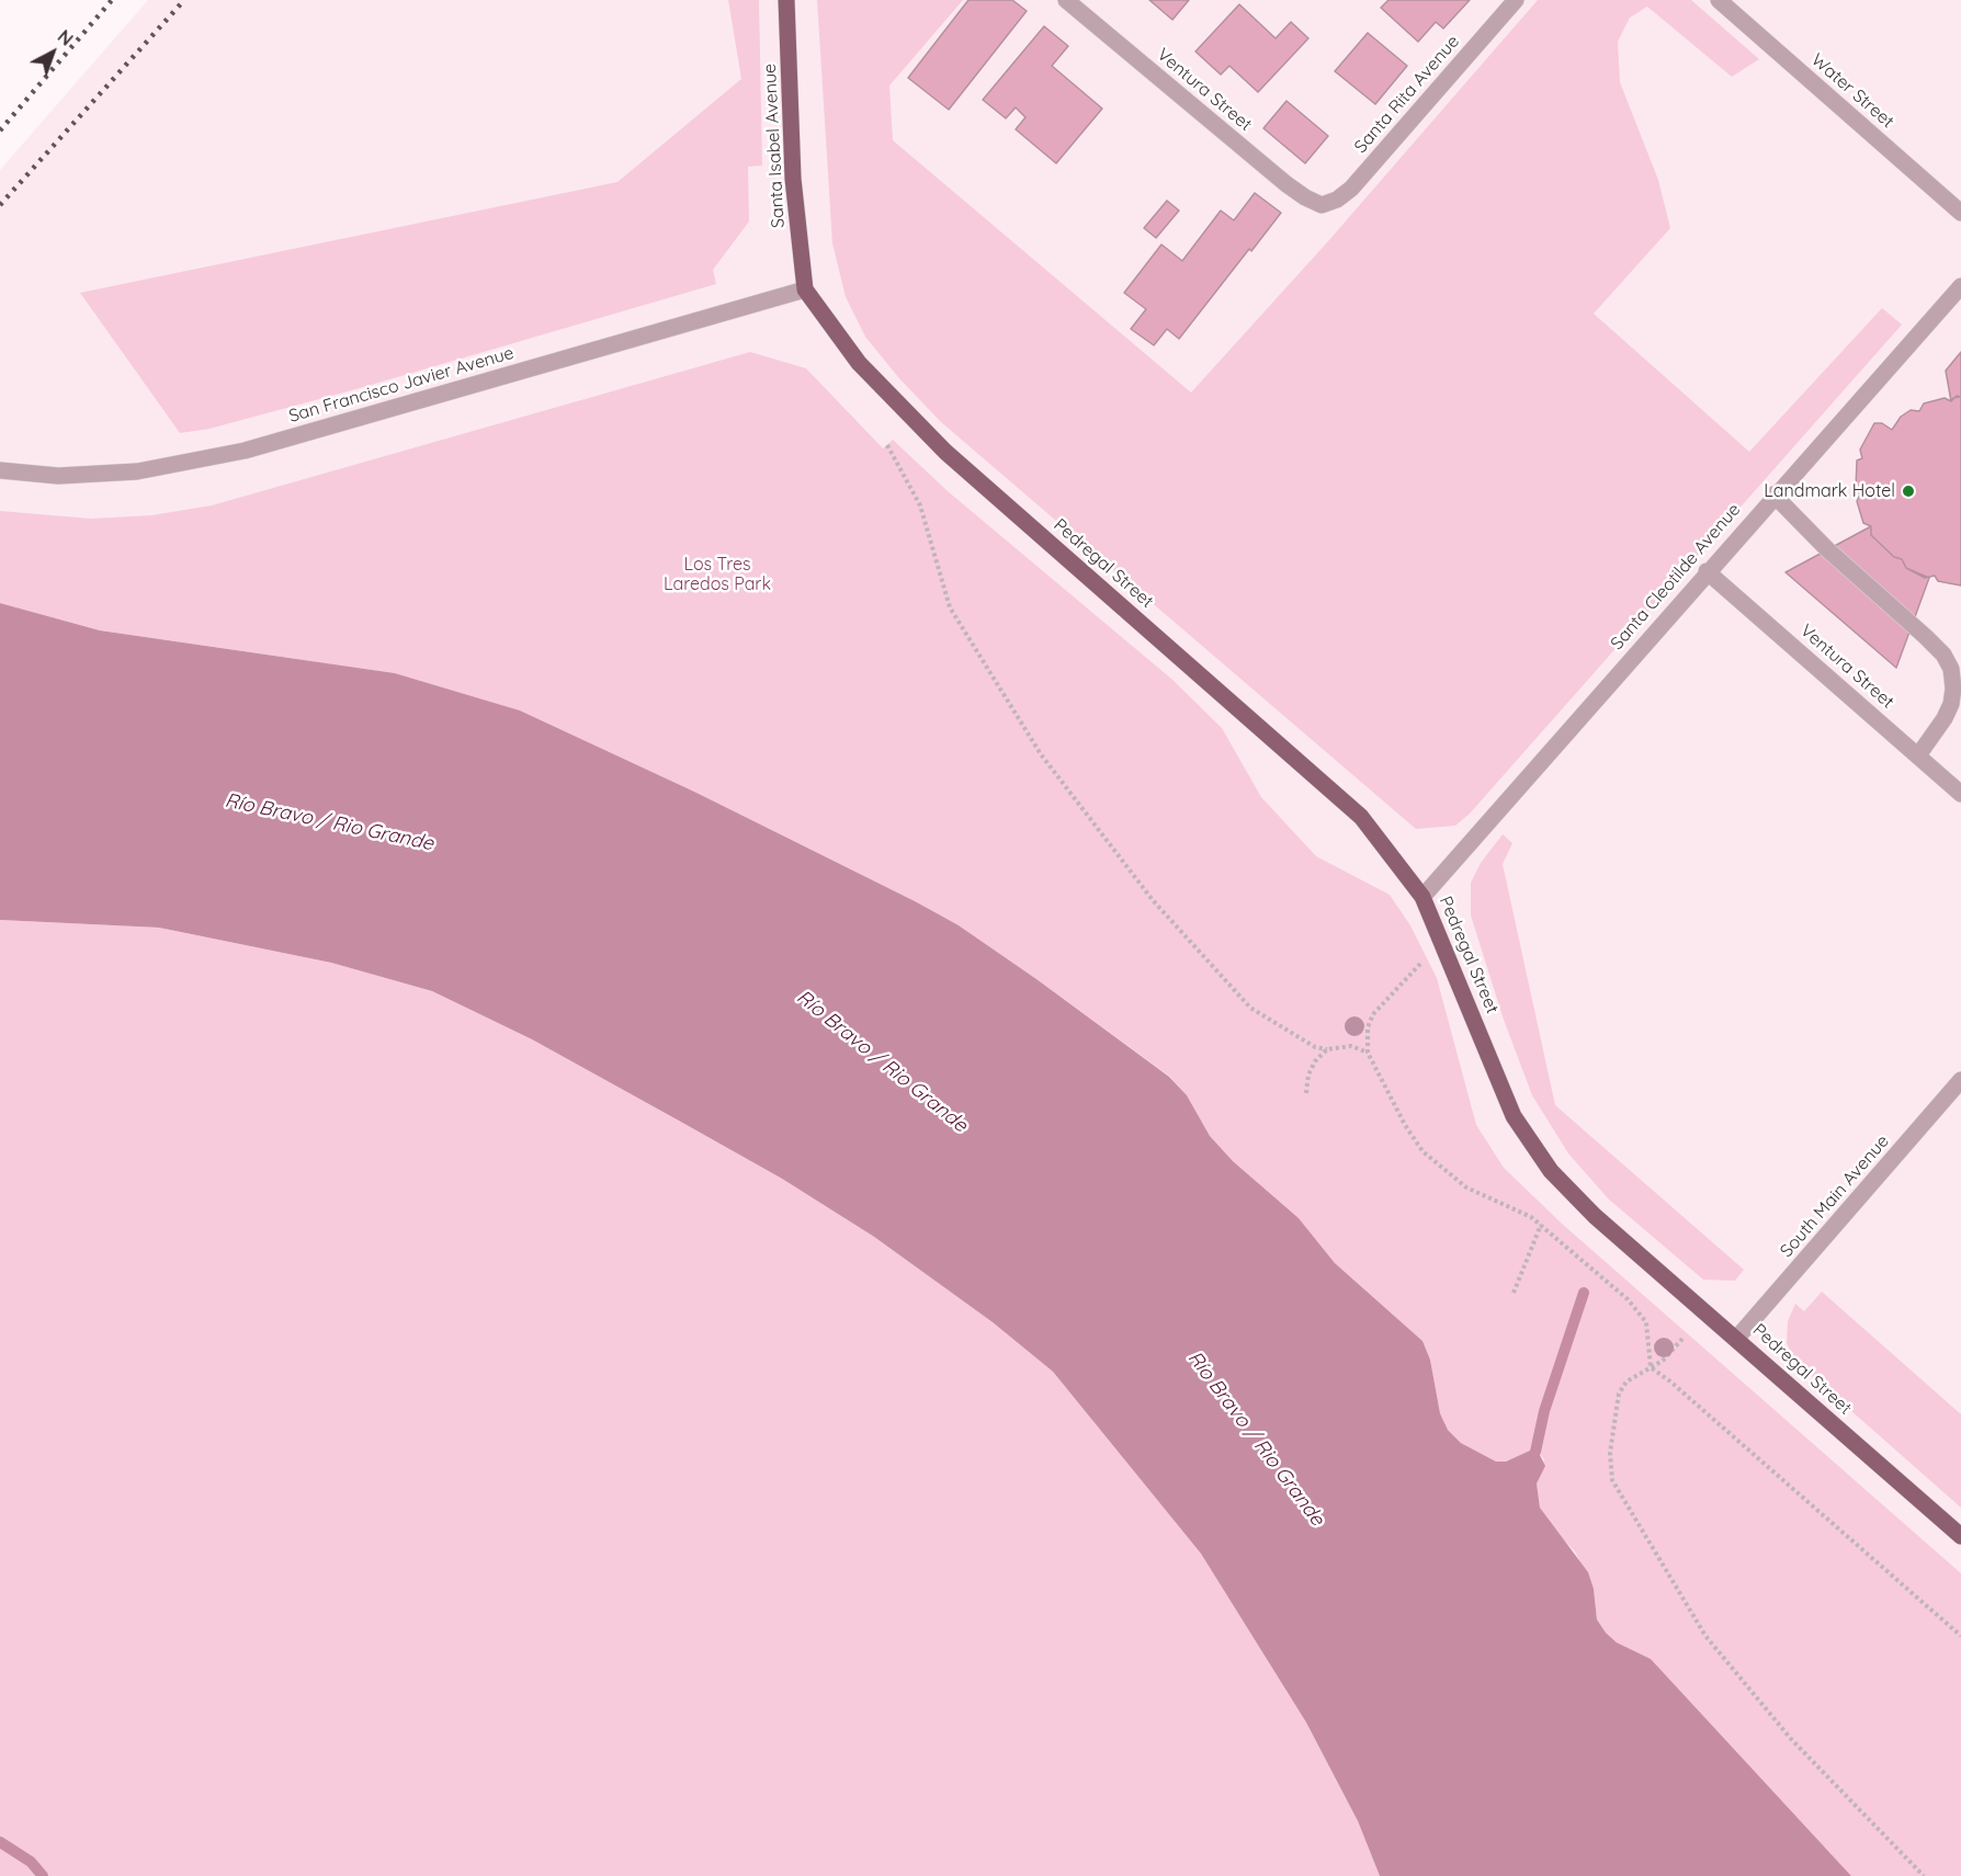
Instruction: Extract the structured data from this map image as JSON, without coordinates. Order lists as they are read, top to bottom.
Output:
{
  "streets": {
    "main road": ["Santa Isabel Avenue", "Pedregal Street"],
    "street": [
      "Ventura Street",
      "Water Street",
      "Santa Rita Avenue",
      "San Francisco Javier Avenue",
      "Santa Cleotilde Avenue",
      "South Main Avenue"
    ]
  },
  "crossings": [
    ["Ventura Street", "Santa Rita Avenue"],
    ["Ventura Street", "Santa Cleotilde Avenue"],
    ["Santa Isabel Avenue", "San Francisco Javier Avenue"],
    ["Santa Isabel Avenue", "Pedregal Street"],
    ["San Francisco Javier Avenue", "Pedregal Street"],
    ["Pedregal Street", "Santa Cleotilde Avenue"],
    ["Pedregal Street", "South Main Avenue"]
  ],
  "water": ["Río Bravo / Rio Grande"],
  "parks": ["Los Tres Laredos Park"],
  "places": ["Landmark Hotel"],
  "north": "top right"
}
